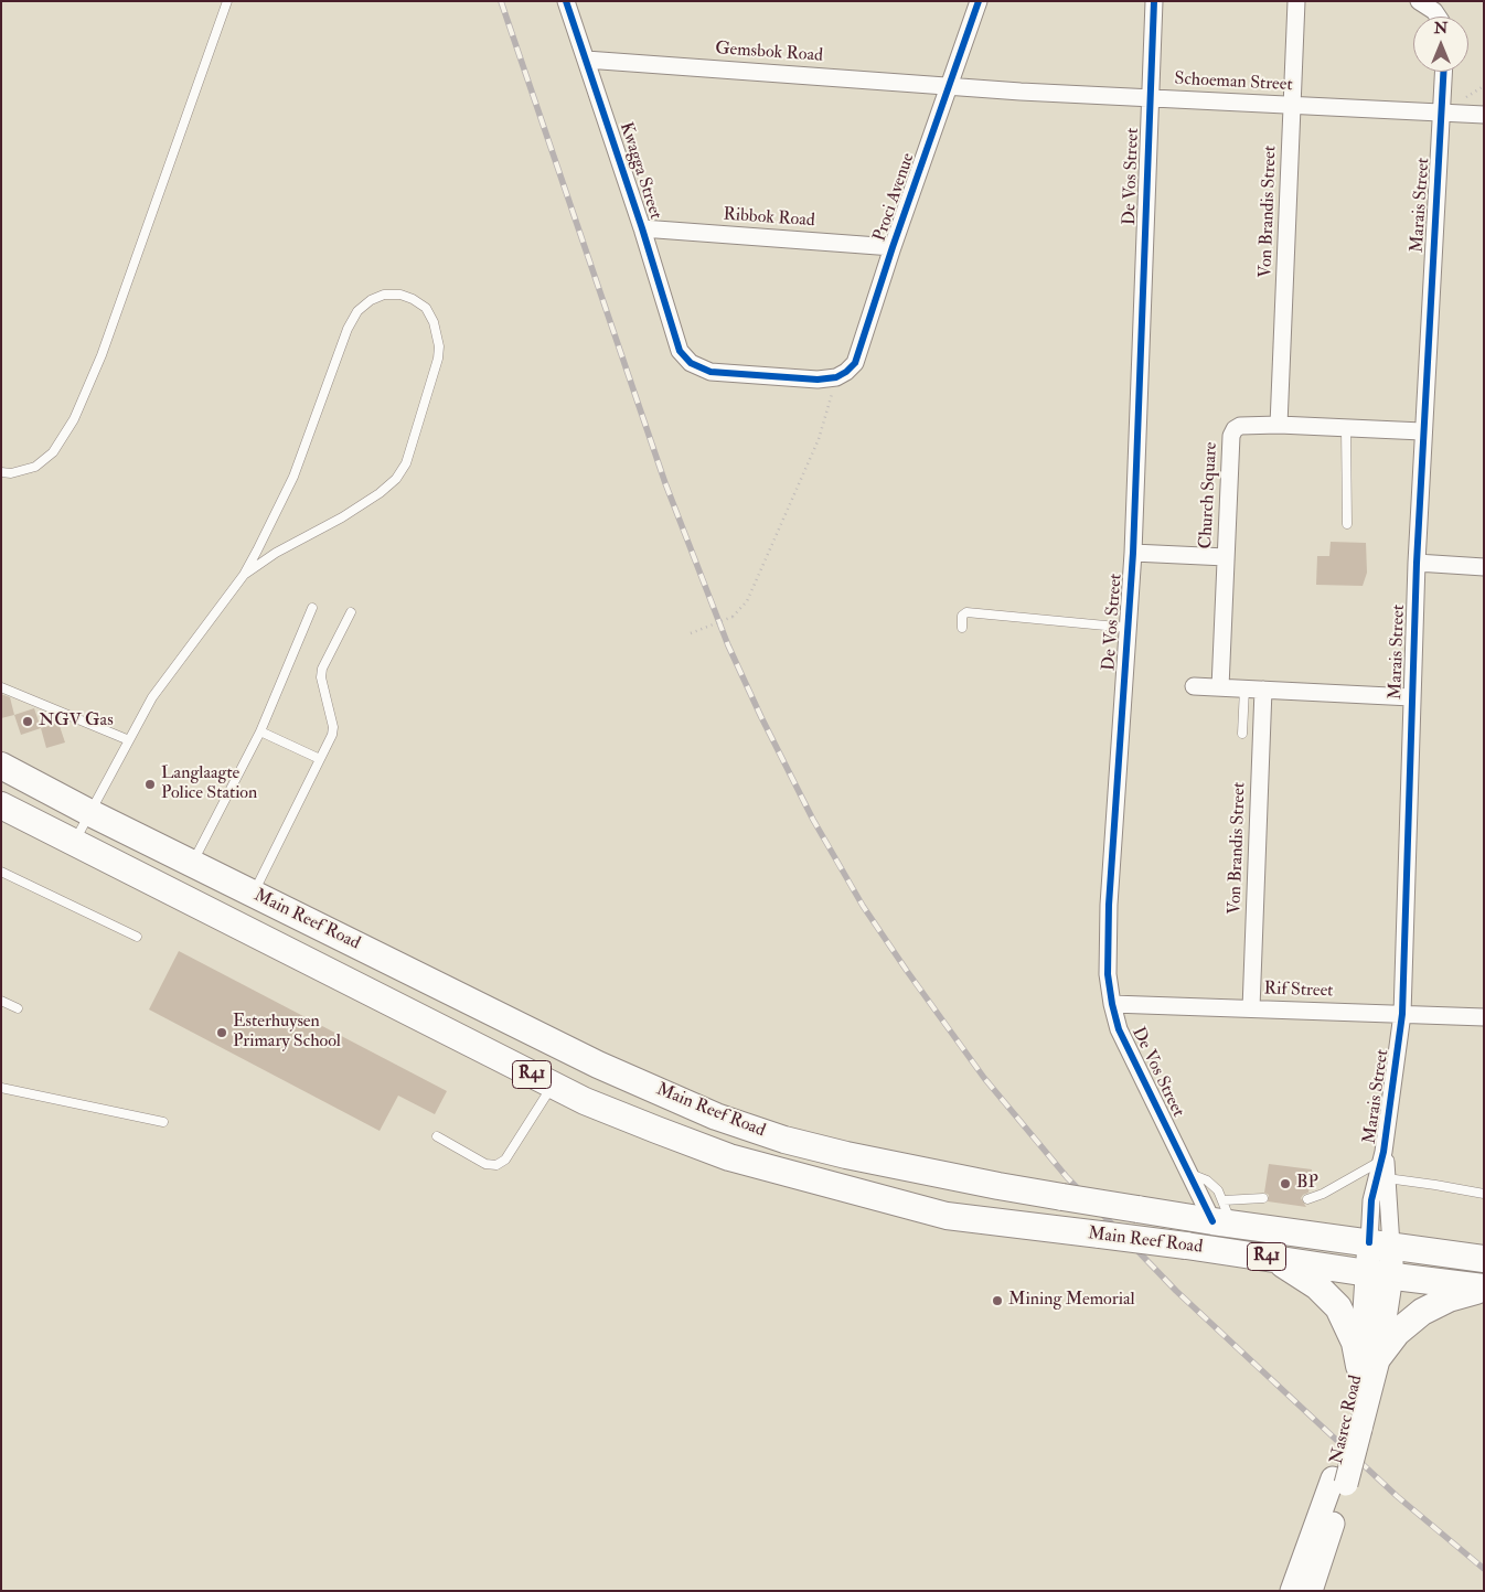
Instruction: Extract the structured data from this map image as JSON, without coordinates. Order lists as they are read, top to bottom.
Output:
{
  "streets": {
    "main road": ["Main Reef Road", "R41", "Nasrec Road"],
    "street": [
      "Gemsbok Road",
      "Schoeman Street",
      "Kwagga Street",
      "De Vos Street",
      "Proci Avenue",
      "Marais Street",
      "Von Brandis Street",
      "Ribbok Road",
      "Church Square",
      "Rif Street"
    ]
  },
  "crossings": [
    ["Gemsbok Road", "Schoeman Street"],
    ["Gemsbok Road", "Kwagga Street"],
    ["Gemsbok Road", "Proci Avenue"],
    ["Schoeman Street", "De Vos Street"],
    ["Schoeman Street", "Proci Avenue"],
    ["Schoeman Street", "Marais Street"],
    ["Schoeman Street", "Von Brandis Street"],
    ["Kwagga Street", "Proci Avenue"],
    ["Kwagga Street", "Ribbok Road"],
    ["De Vos Street", "Main Reef Road"],
    ["De Vos Street", "Rif Street"],
    ["Proci Avenue", "Ribbok Road"],
    ["Marais Street", "Church Square"],
    ["Marais Street", "Main Reef Road"],
    ["Marais Street", "Rif Street"],
    ["Marais Street", "Nasrec Road"],
    ["Von Brandis Street", "Church Square"],
    ["Von Brandis Street", "Rif Street"],
    ["Main Reef Road", "Nasrec Road"]
  ],
  "places": [
    "NGV Gas",
    "Langlaagte Police Station",
    "Esterhuysen Primary School",
    "BP",
    "Mining Memorial"
  ],
  "north": "top"
}
